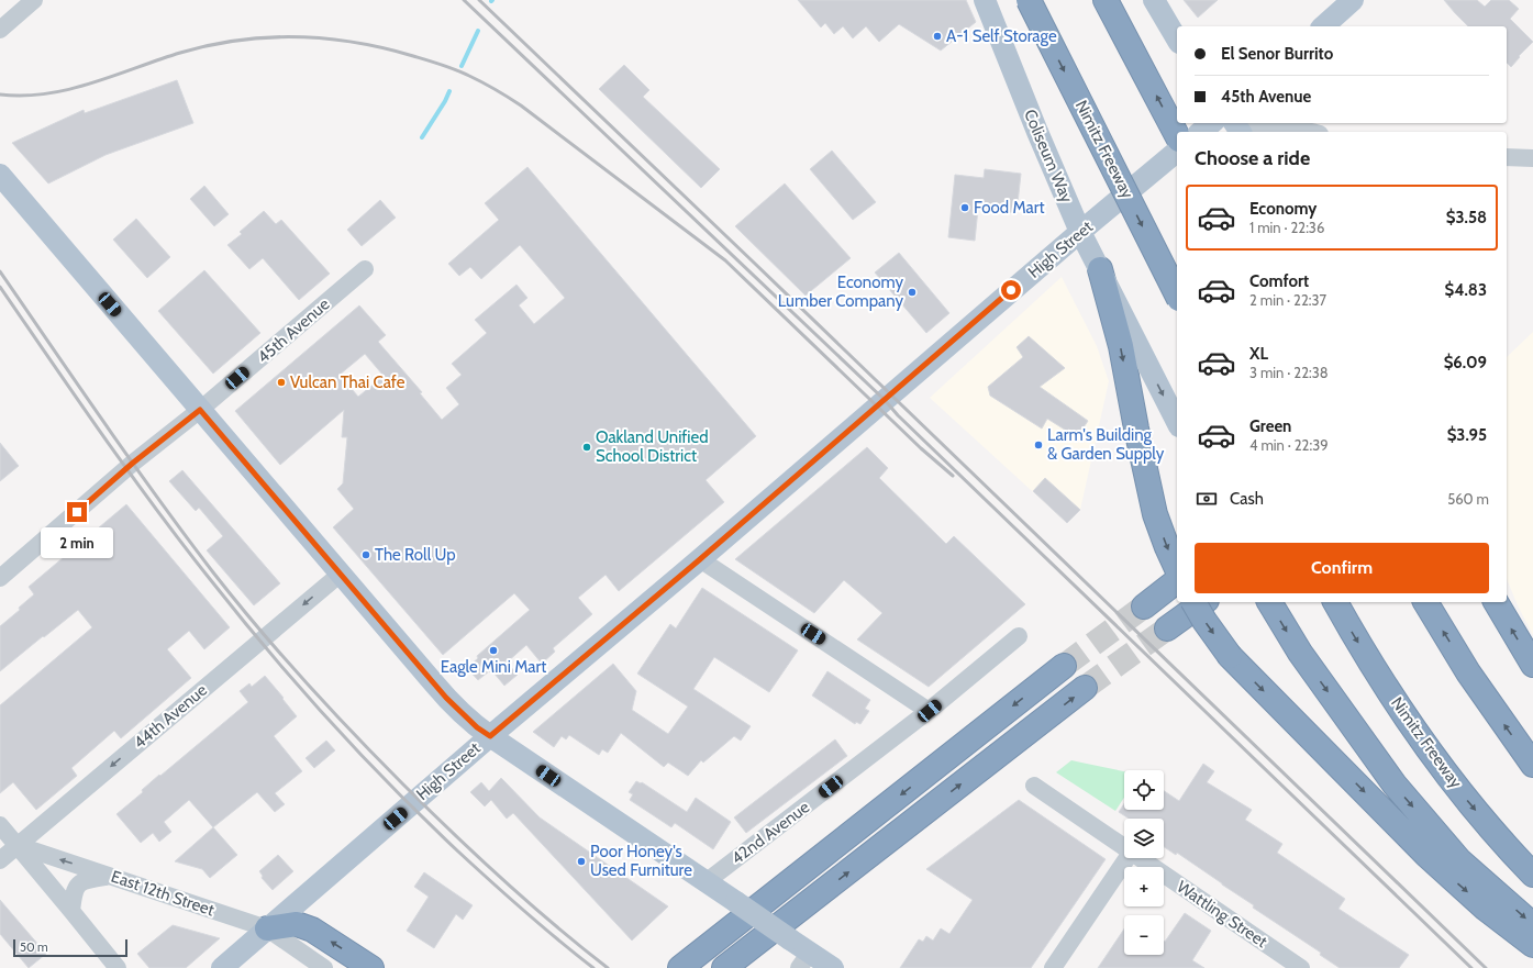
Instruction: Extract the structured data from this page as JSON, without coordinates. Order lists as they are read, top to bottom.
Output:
{
  "streets": {
    "highway": ["Nimitz Freeway"],
    "main road": ["Coliseum Way", "High Street"],
    "street": [
      "45th Avenue",
      "44th Avenue",
      "42nd Avenue",
      "East 12th Street",
      "Wattling Street"
    ]
  },
  "crossings": [
    ["Coliseum Way", "High Street"],
    ["High Street", "East 12th Street"],
    ["44th Avenue", "East 12th Street"]
  ],
  "one_way": ["Coliseum Way", "44th Avenue"],
  "places": [
    "A-1 Self Storage",
    "Food Mart",
    "Economy Lumber Company",
    "Vulcan Thai Cafe",
    "Larm's Building & Garden Supply",
    "Oakland Unified School District",
    "The Roll Up",
    "Eagle Mini Mart",
    "Poor Honey's Used Furniture"
  ],
  "scale_bar": "50 m",
  "page": {
    "banner": ["El Senor Burrito", "45th Avenue"],
    "heading": "Choose a ride",
    "list": [
      {
        "name": "Economy",
        "note": "1 min · 22:36",
        "value": "$3.58"
      },
      {
        "name": "Comfort",
        "note": "2 min · 22:37",
        "value": "$4.83"
      },
      {
        "name": "XL",
        "note": "3 min · 22:38",
        "value": "$6.09"
      },
      {
        "name": "Green",
        "note": "4 min · 22:39",
        "value": "$3.95"
      }
    ],
    "pay": ["Cash", "560 m"],
    "bubble": "2 min",
    "buttons": "Confirm",
    "map_buttons": ["+", "−"],
    "scale": "50 m"
  }
}
